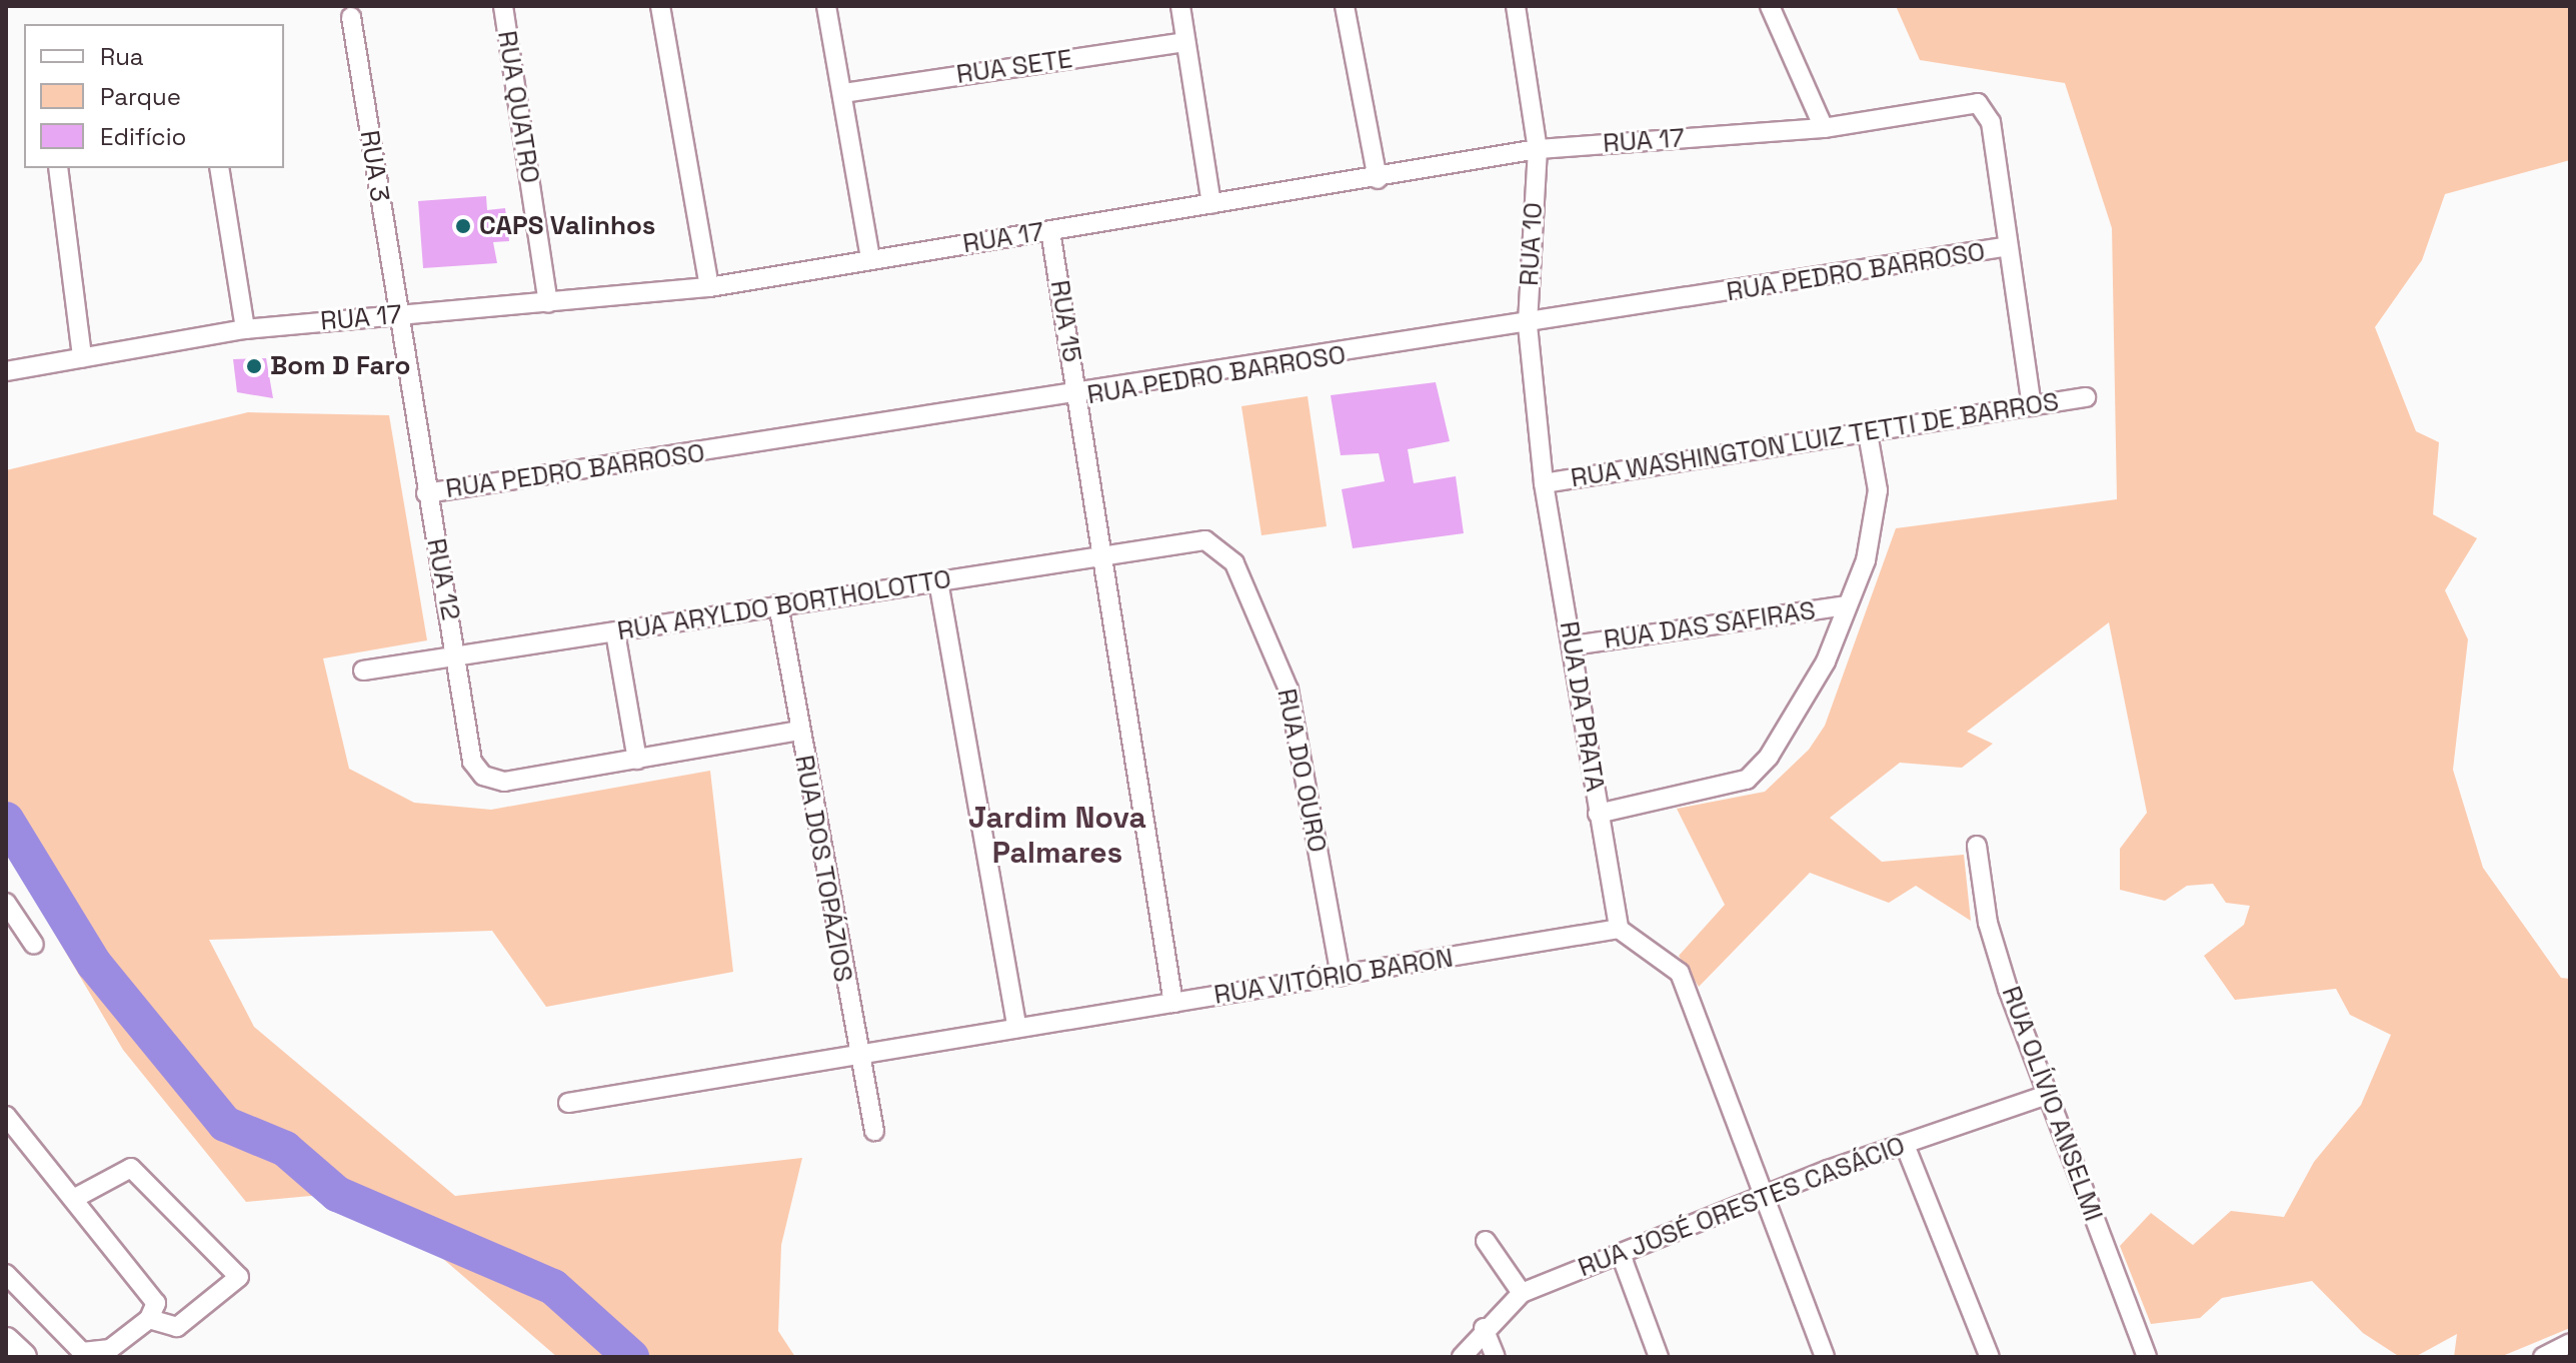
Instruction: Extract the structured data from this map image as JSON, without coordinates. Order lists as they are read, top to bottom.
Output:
{
  "streets": {
    "street": [
      "RUA SETE",
      "RUA QUATRO",
      "RUA 17",
      "RUA 3",
      "RUA 10",
      "RUA PEDRO BARROSO",
      "RUA 15",
      "RUA WASHINGTON LUIZ TETTI DE BARROS",
      "RUA 12",
      "RUA ARYLDO BORTHOLOTTO",
      "RUA DAS SAFIRAS",
      "RUA DA PRATA",
      "RUA DO OURO",
      "RUA DOS TOPÁZIOS",
      "RUA VITÓRIO BARON",
      "RUA OLÍVIO ANSELMI",
      "RUA JOSÉ ORESTES CASÁCIO"
    ]
  },
  "crossings": [
    ["RUA QUATRO", "RUA 17"],
    ["RUA 17", "RUA 3"],
    ["RUA 17", "RUA 10"],
    ["RUA 17", "RUA PEDRO BARROSO"],
    ["RUA 17", "RUA 15"],
    ["RUA 17", "RUA 12"],
    ["RUA 3", "RUA 12"],
    ["RUA 10", "RUA PEDRO BARROSO"],
    ["RUA 10", "RUA WASHINGTON LUIZ TETTI DE BARROS"],
    ["RUA 10", "RUA DA PRATA"],
    ["RUA PEDRO BARROSO", "RUA 15"],
    ["RUA PEDRO BARROSO", "RUA 12"],
    ["RUA 15", "RUA ARYLDO BORTHOLOTTO"],
    ["RUA 15", "RUA VITÓRIO BARON"],
    ["RUA WASHINGTON LUIZ TETTI DE BARROS", "RUA DA PRATA"],
    ["RUA 12", "RUA ARYLDO BORTHOLOTTO"],
    ["RUA ARYLDO BORTHOLOTTO", "RUA DO OURO"],
    ["RUA ARYLDO BORTHOLOTTO", "RUA DOS TOPÁZIOS"],
    ["RUA DAS SAFIRAS", "RUA DA PRATA"],
    ["RUA DA PRATA", "RUA VITÓRIO BARON"],
    ["RUA DO OURO", "RUA VITÓRIO BARON"],
    ["RUA DOS TOPÁZIOS", "RUA VITÓRIO BARON"],
    ["RUA OLÍVIO ANSELMI", "RUA JOSÉ ORESTES CASÁCIO"]
  ],
  "districts": ["Jardim Nova Palmares"],
  "places": ["CAPS Valinhos", "Bom D Faro"],
  "legend": ["Rua", "Parque", "Edifício"]
}
